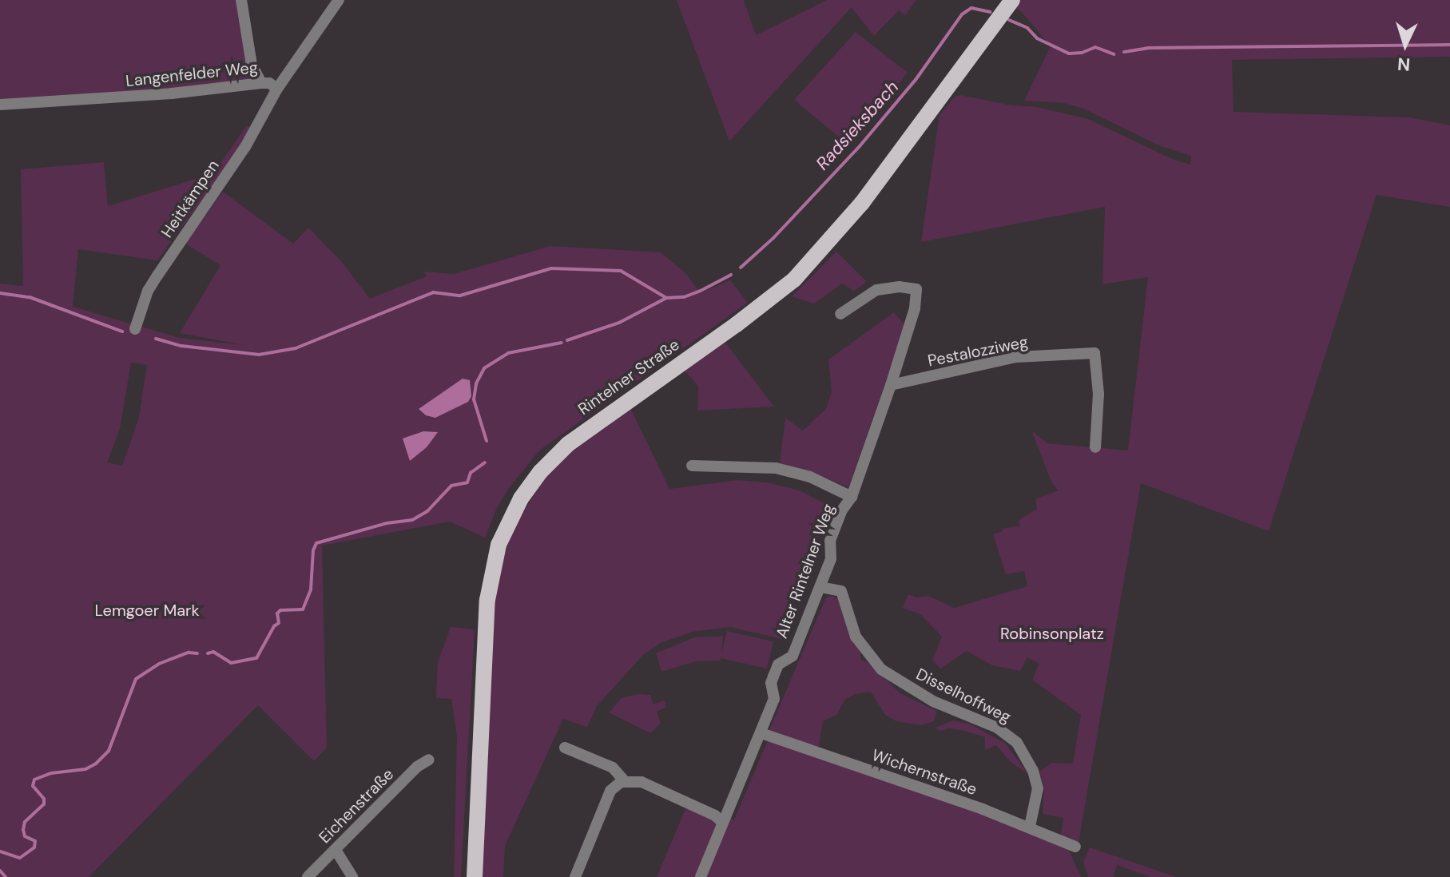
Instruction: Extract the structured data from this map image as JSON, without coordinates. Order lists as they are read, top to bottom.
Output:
{
  "streets": {
    "main road": ["Rintelner Straße"],
    "street": [
      "Langenfelder Weg",
      "Heitkämpen",
      "Pestalozziweg",
      "Alter Rintelner Weg",
      "Disselhoffweg",
      "Wichernstraße",
      "Eichenstraße"
    ]
  },
  "crossings": [
    ["Langenfelder Weg", "Heitkämpen"],
    ["Alter Rintelner Weg", "Disselhoffweg"],
    ["Alter Rintelner Weg", "Wichernstraße"],
    ["Disselhoffweg", "Wichernstraße"]
  ],
  "water": ["Radsieksbach"],
  "parks": ["Lemgoer Mark", "Robinsonplatz"],
  "north": "bottom"
}
